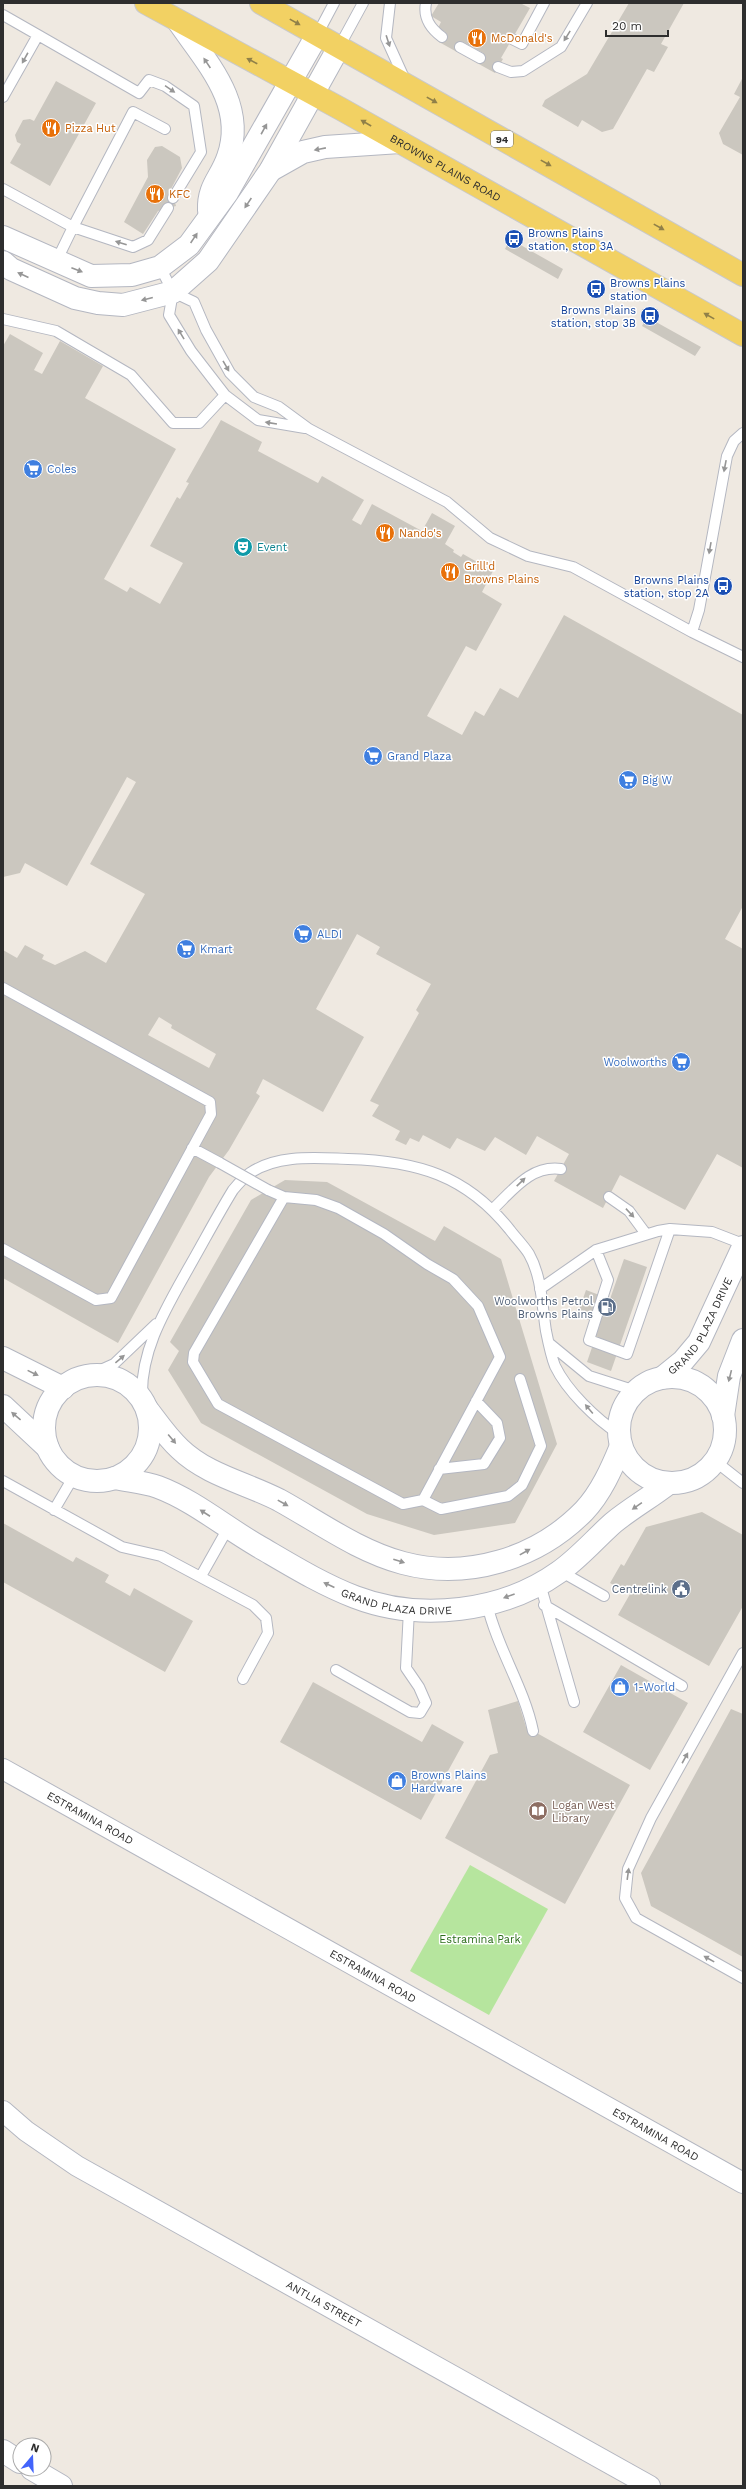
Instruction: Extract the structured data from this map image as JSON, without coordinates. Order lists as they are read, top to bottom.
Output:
{
  "streets": {
    "main road": ["94", "BROWNS PLAINS ROAD"],
    "street": ["GRAND PLAZA DRIVE", "ESTRAMINA ROAD", "ANTLIA STREET"]
  },
  "one_way": ["GRAND PLAZA DRIVE"],
  "parks": ["Estramina Park"],
  "places": {
    "restaurant": [
      "McDonald's",
      "Pizza Hut",
      "KFC",
      "Nando's",
      "Grill'd Browns Plains"
    ],
    "bus stop": [
      "Browns Plains station, stop 3A",
      "Browns Plains station",
      "Browns Plains station, stop 3B",
      "Browns Plains station, stop 2A"
    ],
    "supermarket": [
      "Coles",
      "Grand Plaza",
      "Big W",
      "ALDI",
      "Kmart",
      "Woolworths"
    ],
    "theatre": ["Event"],
    "fuel station": ["Woolworths Petrol Browns Plains"],
    "public building": ["Centrelink"],
    "shop": ["1-World", "Browns Plains Hardware"],
    "library": ["Logan West Library"]
  },
  "scale_bar": "20 m",
  "north": "top"
}
